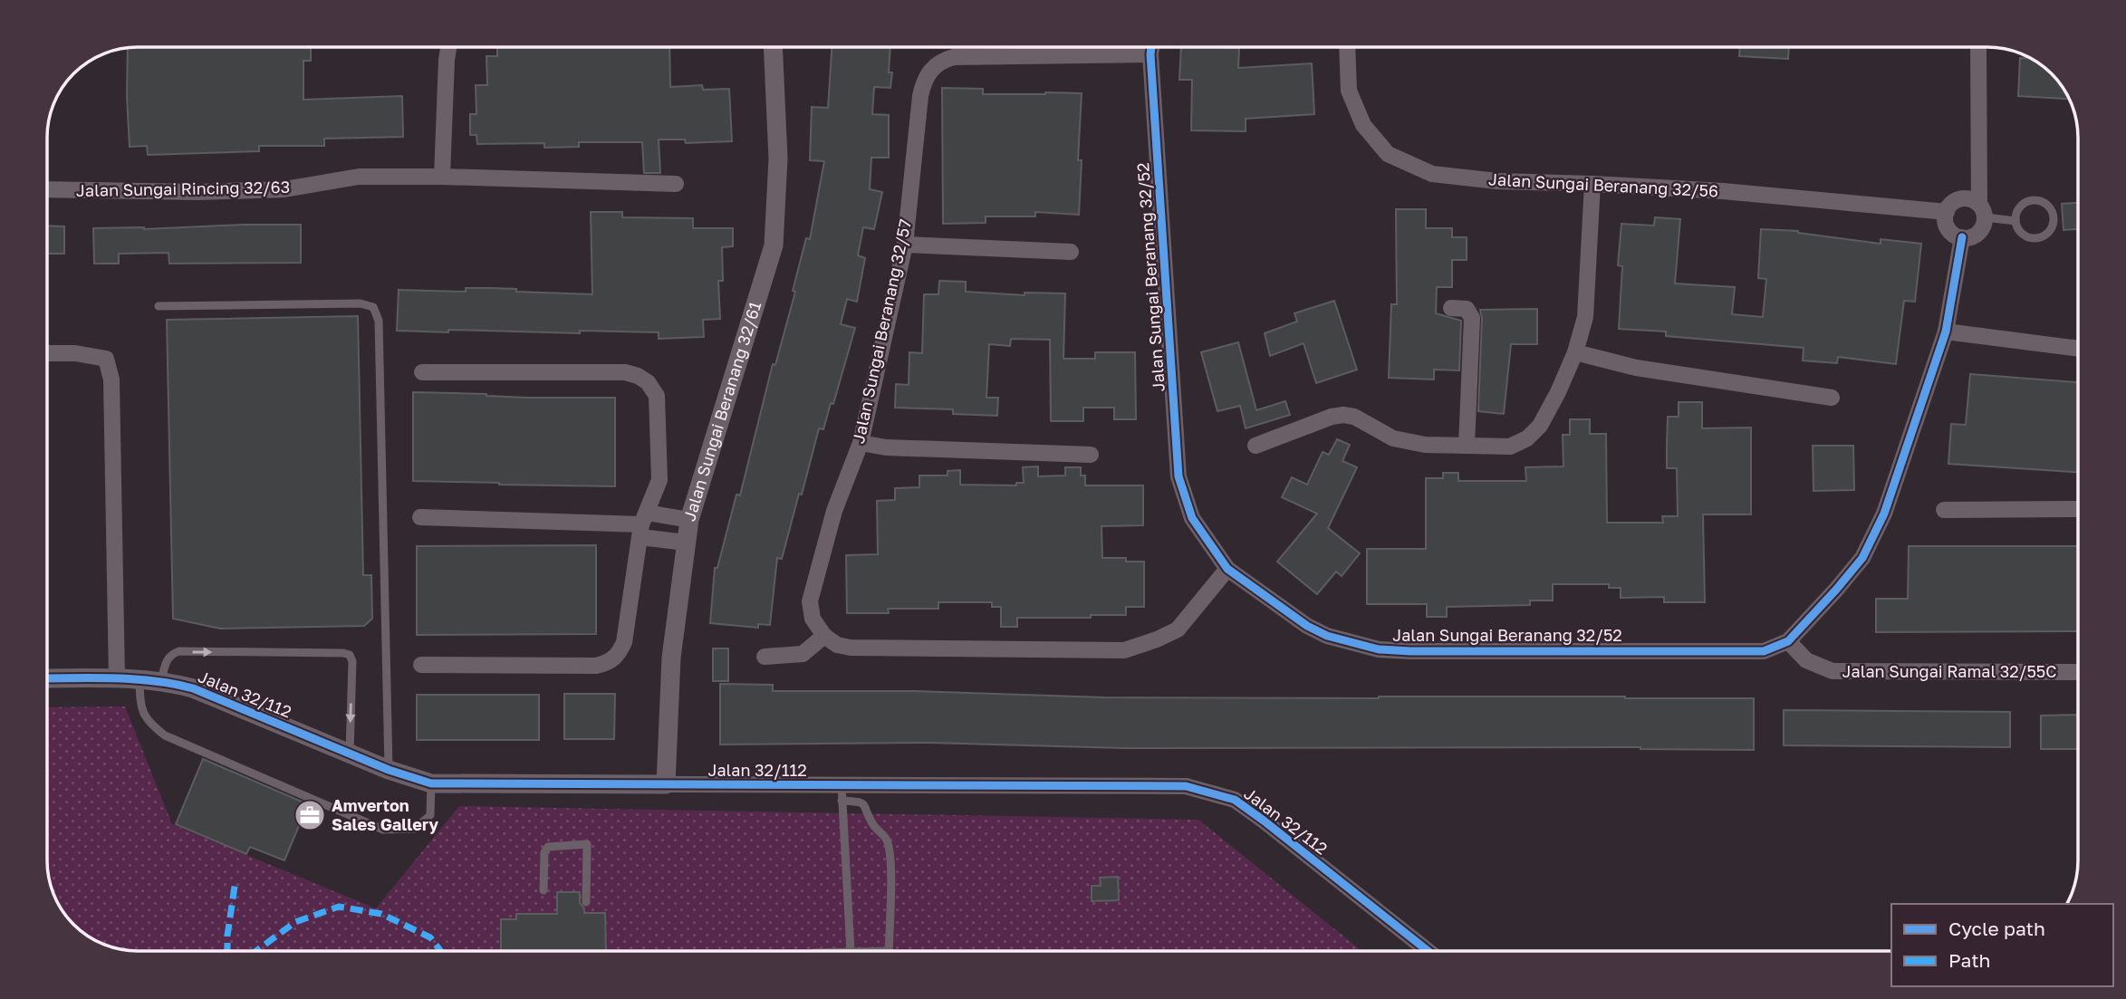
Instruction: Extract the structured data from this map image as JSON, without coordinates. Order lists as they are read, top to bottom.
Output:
{
  "streets": {
    "street": [
      "Jalan Sungai Beranang 32/56",
      "Jalan Sungai Rincing 32/63",
      "Jalan Sungai Beranang 32/52",
      "Jalan Sungai Beranang 32/57",
      "Jalan Sungai Beranang 32/61",
      "Jalan Sungai Ramal 32/55C",
      "Jalan 32/112"
    ]
  },
  "crossings": [
    ["Jalan Sungai Beranang 32/56", "Jalan Sungai Beranang 32/52"],
    ["Jalan Sungai Beranang 32/52", "Jalan Sungai Beranang 32/57"],
    ["Jalan Sungai Beranang 32/52", "Jalan Sungai Ramal 32/55C"],
    ["Jalan Sungai Beranang 32/61", "Jalan 32/112"]
  ],
  "places": {
    "office": ["Amverton Sales Gallery"]
  },
  "legend": ["Cycle path", "Path"]
}
